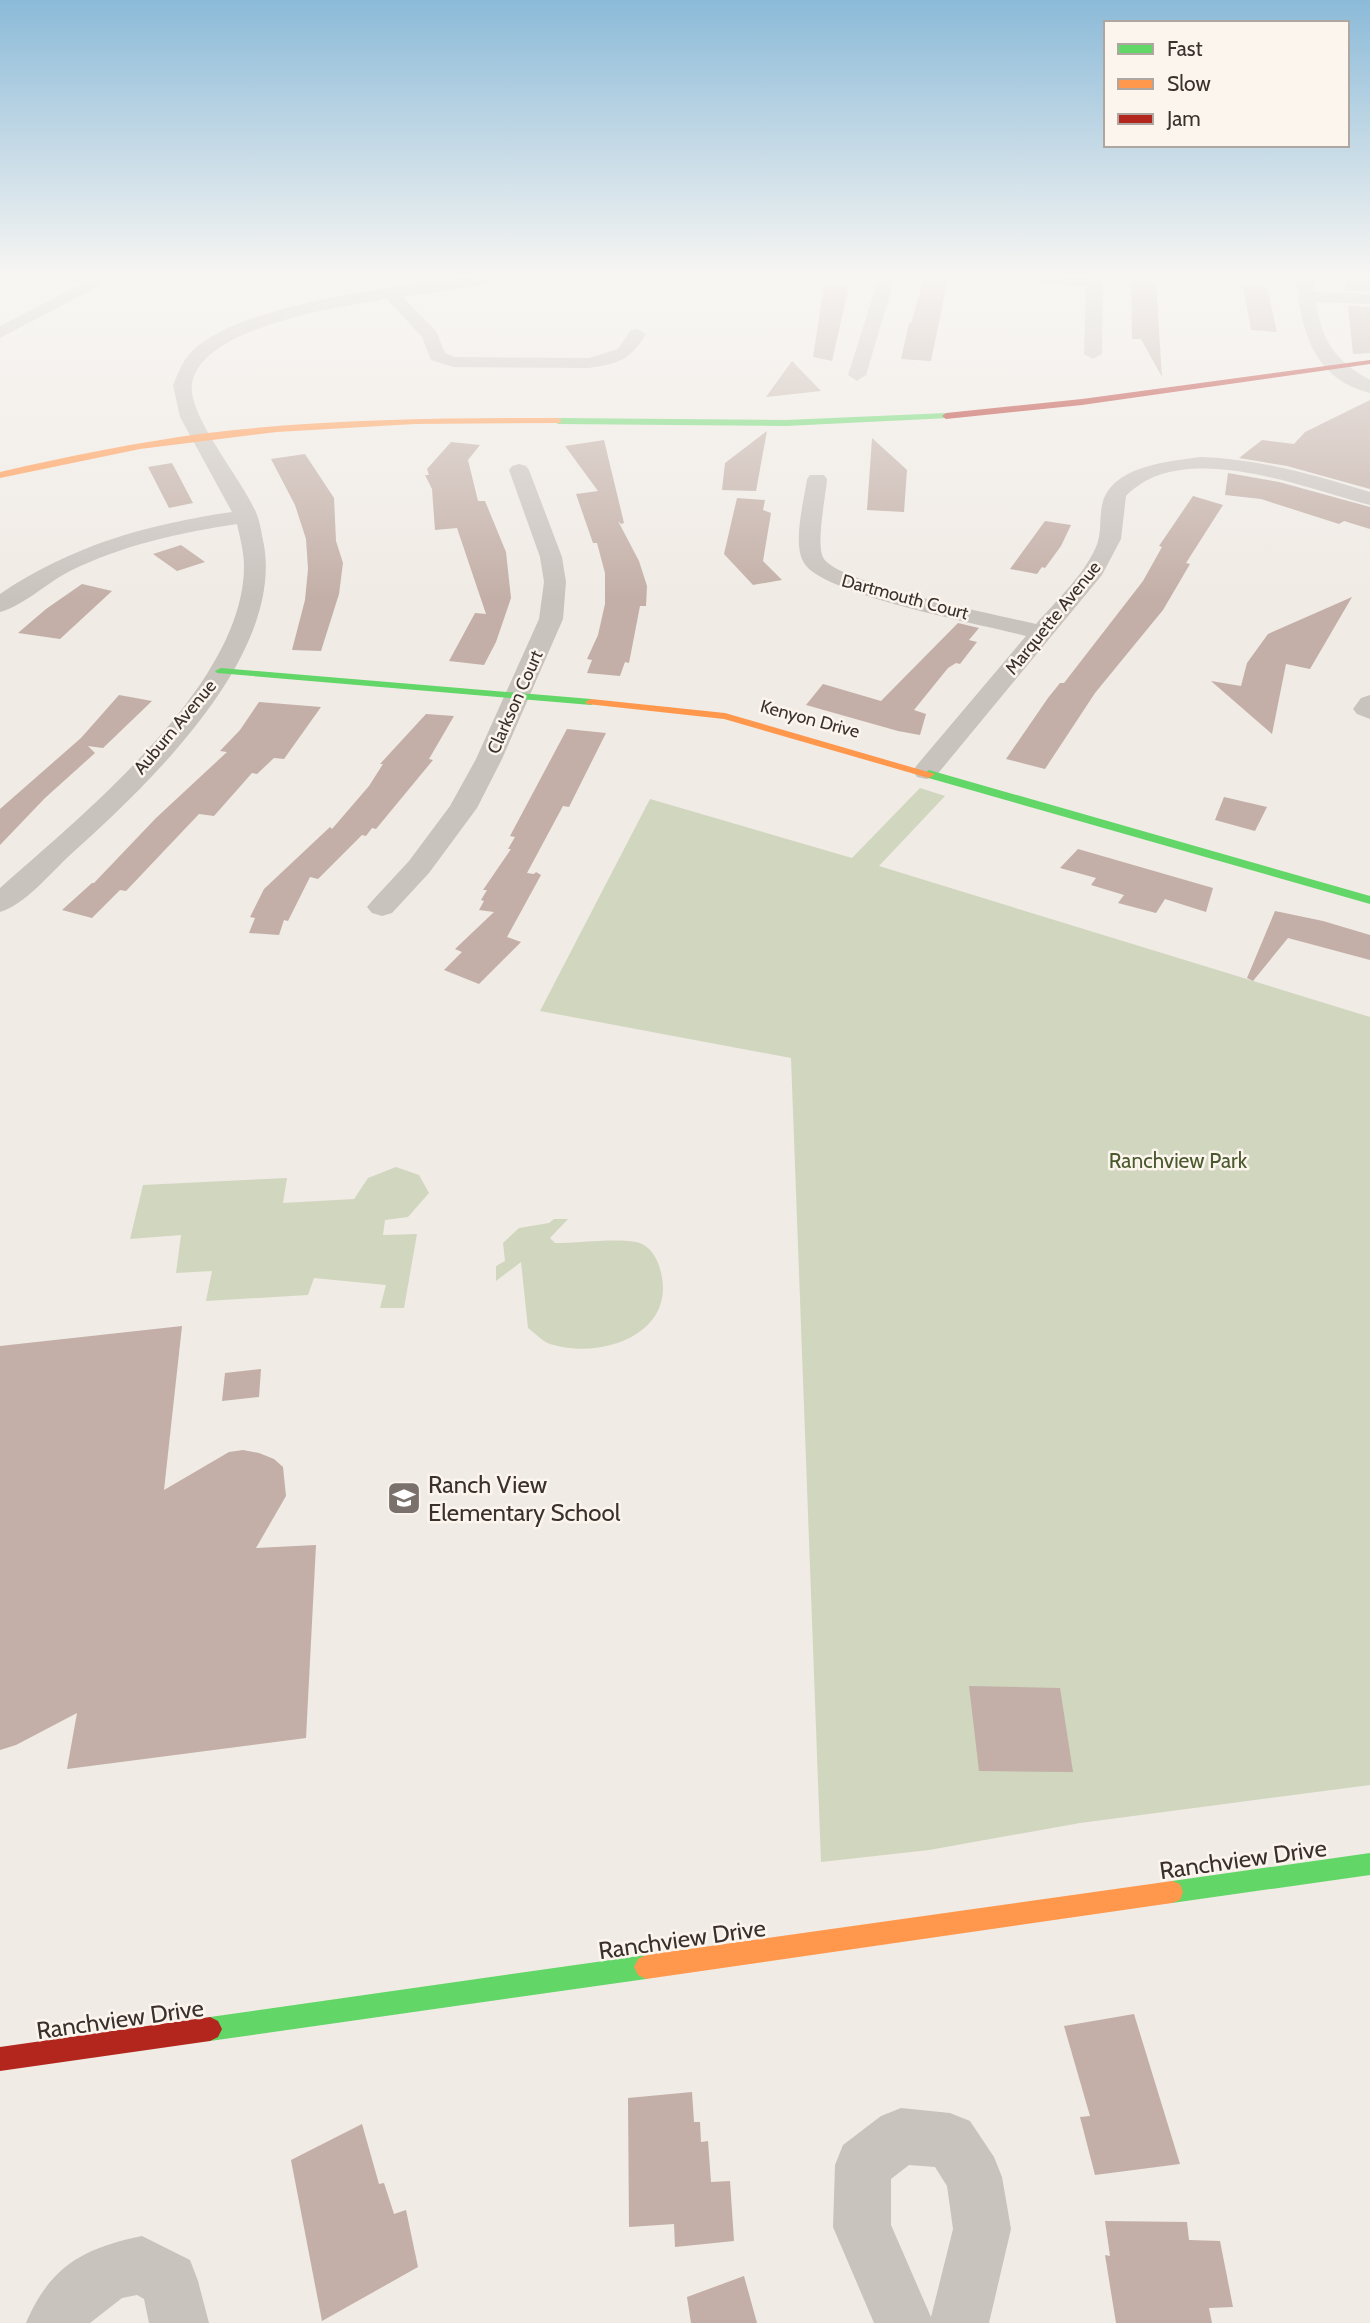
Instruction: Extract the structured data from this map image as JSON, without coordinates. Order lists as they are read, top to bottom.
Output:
{
  "streets": {
    "street": [
      "Dartmouth Court",
      "Marquette Avenue",
      "Clarkson Court",
      "Kenyon Drive",
      "Auburn Avenue",
      "Ranchview Drive"
    ]
  },
  "crossings": [
    ["Dartmouth Court", "Marquette Avenue"],
    ["Marquette Avenue", "Kenyon Drive"],
    ["Clarkson Court", "Kenyon Drive"],
    ["Kenyon Drive", "Auburn Avenue"]
  ],
  "parks": ["Ranchview Park"],
  "places": {
    "school or university": ["Ranch View Elementary School"]
  },
  "legend": ["Fast", "Slow", "Jam"]
}
